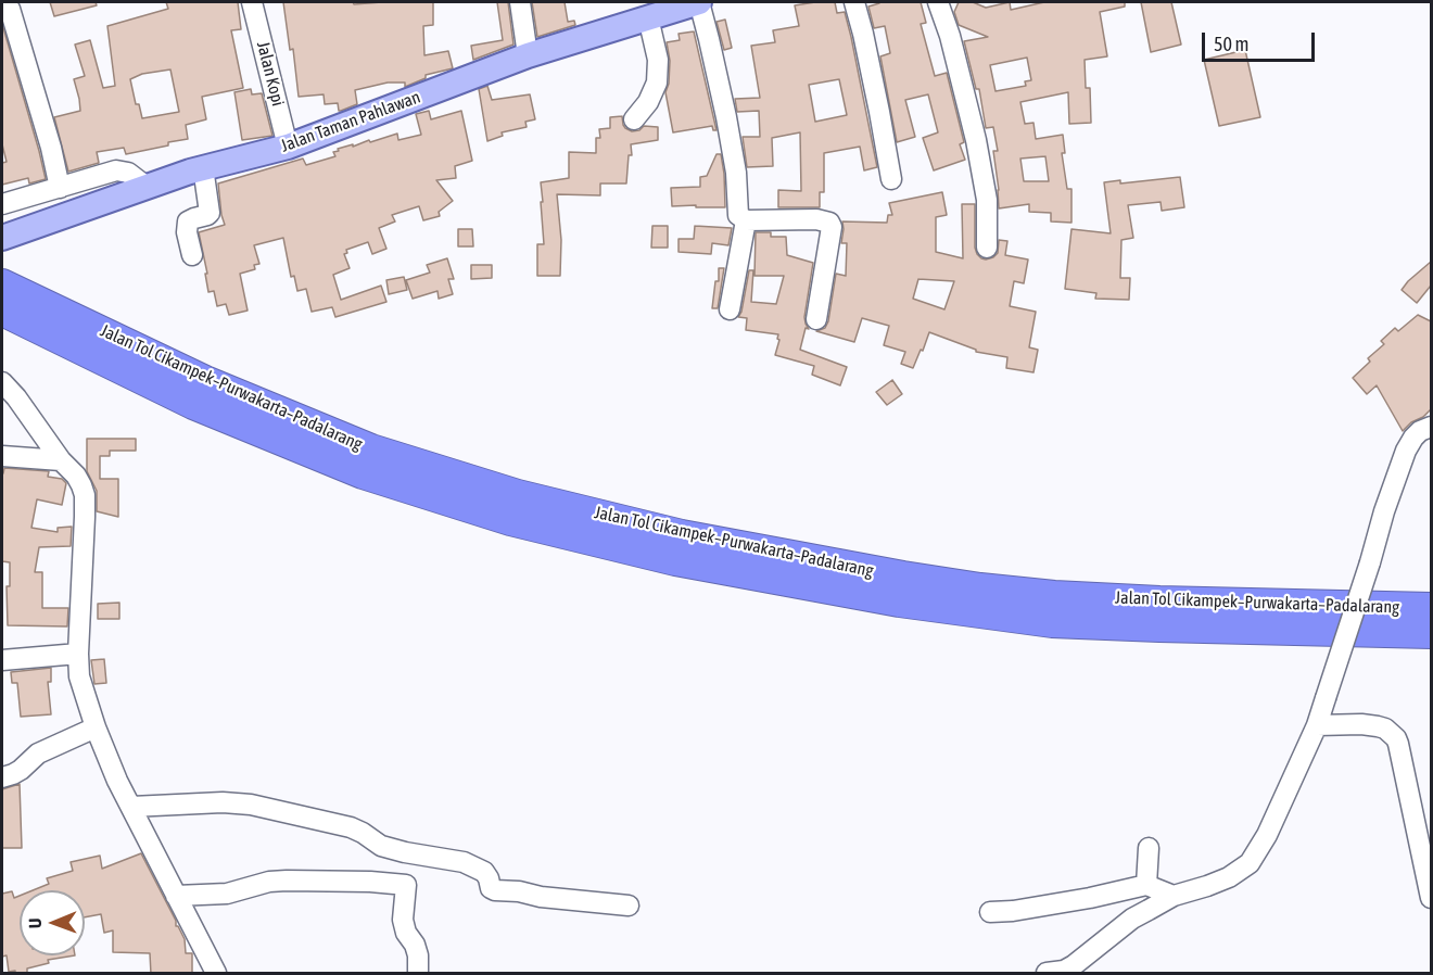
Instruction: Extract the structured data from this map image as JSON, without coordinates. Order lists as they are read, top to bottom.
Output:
{
  "streets": {
    "highway": ["Jalan Tol Cikampek–Purwakarta–Padalarang"],
    "main road": ["Jalan Taman Pahlawan"],
    "street": ["Jalan Kopi"]
  },
  "crossings": [
    ["Jalan Kopi", "Jalan Taman Pahlawan"]
  ],
  "scale_bar": "50 m",
  "north": "left"
}
